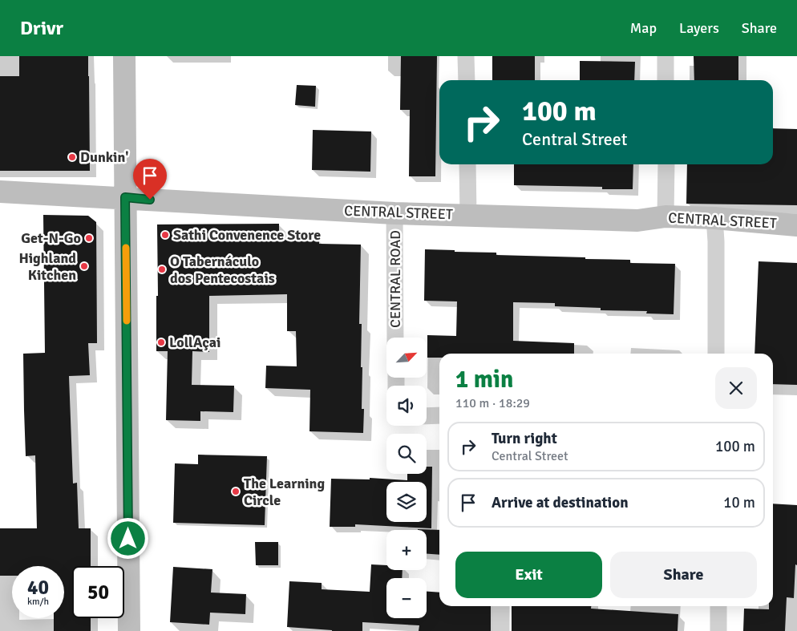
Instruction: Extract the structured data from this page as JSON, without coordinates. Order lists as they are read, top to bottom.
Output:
{
  "streets": {
    "street": ["CENTRAL STREET", "CENTRAL ROAD"]
  },
  "crossings": [
    ["CENTRAL STREET", "CENTRAL ROAD"]
  ],
  "places": [
    "Dunkin'",
    "Sathi Convenence Store",
    "Get-N-Go",
    "Highland Kitchen",
    "O Tabernáculo dos Pentecostais",
    "LollAçai",
    "The Learning Circle"
  ],
  "north": "top right",
  "page": {
    "header": "Drivr",
    "nav": ["Map", "Layers", "Share"],
    "turn": ["100 m", "Central Street"],
    "map_buttons": ["+", "−"],
    "heading": ["1 min", "110 m · 18:29"],
    "list": [
      {
        "name": "Turn right",
        "note": "Central Street",
        "value": "100 m"
      },
      {
        "name": "Arrive at destination",
        "value": "10 m"
      }
    ],
    "buttons": ["Exit", "Share"],
    "speed": "40 km/h",
    "limit": "50"
  }
}
